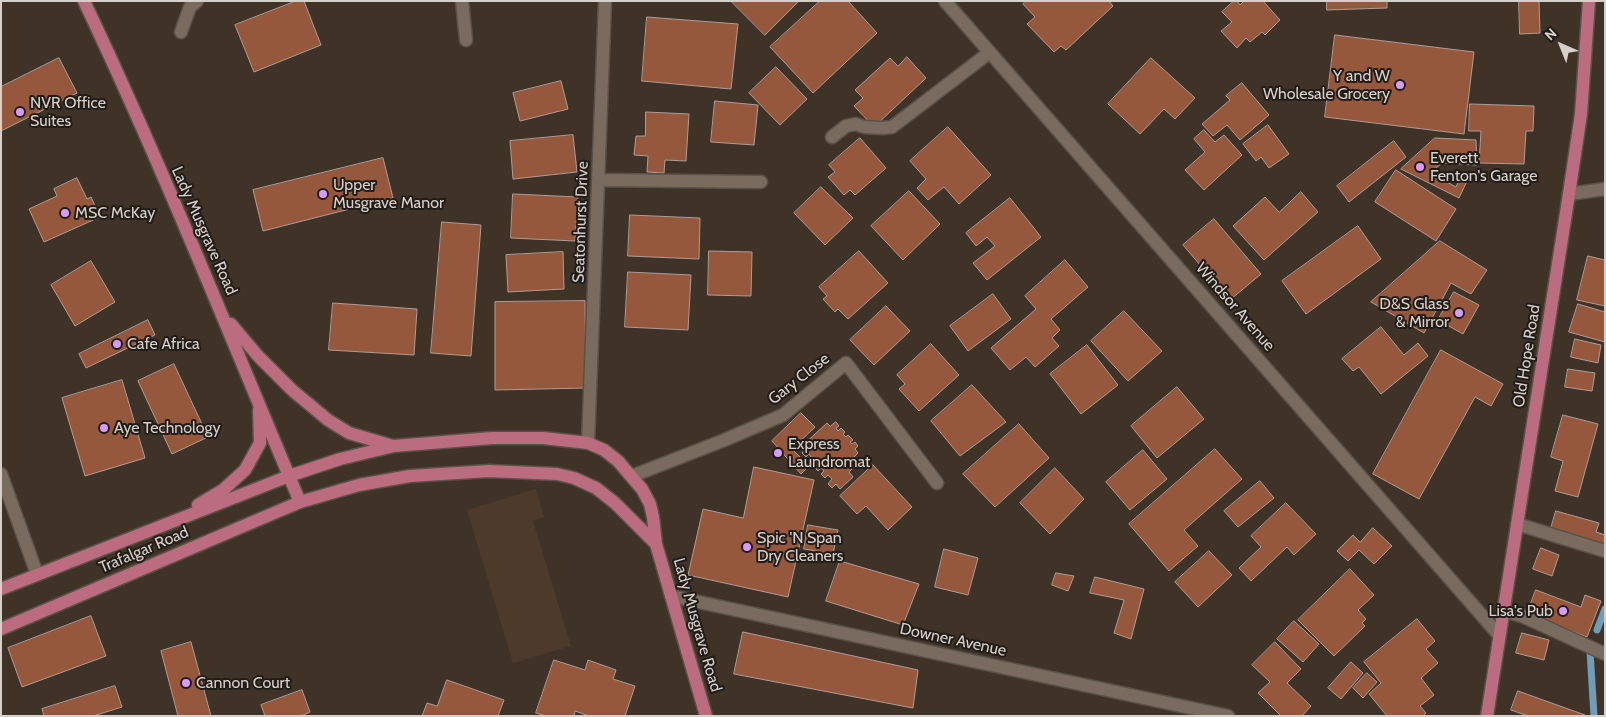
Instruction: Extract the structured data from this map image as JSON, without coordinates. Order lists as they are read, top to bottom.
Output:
{
  "streets": {
    "main road": ["Lady Musgrave Road", "Old Hope Road", "Trafalgar Road"],
    "street": [
      "Seatonhurst Drive",
      "Windsor Avenue",
      "Gary Close",
      "Downer Avenue"
    ]
  },
  "crossings": [
    ["Seatonhurst Drive", "Lady Musgrave Road"],
    ["Lady Musgrave Road", "Gary Close"],
    ["Lady Musgrave Road", "Trafalgar Road"],
    ["Lady Musgrave Road", "Downer Avenue"],
    ["Windsor Avenue", "Old Hope Road"]
  ],
  "places": [
    "Y and W Wholesale Grocery",
    "NVR Office Suites",
    "Everett Fenton's Garage",
    "Upper Musgrave Manor",
    "MSC McKay",
    "D&S Glass & Mirror",
    "Cafe Africa",
    "Aye Technology",
    "Express Laundromat",
    "Spic 'N Span Dry Cleaners",
    "Lisa's Pub",
    "Cannon Court"
  ],
  "north": "top left"
}
